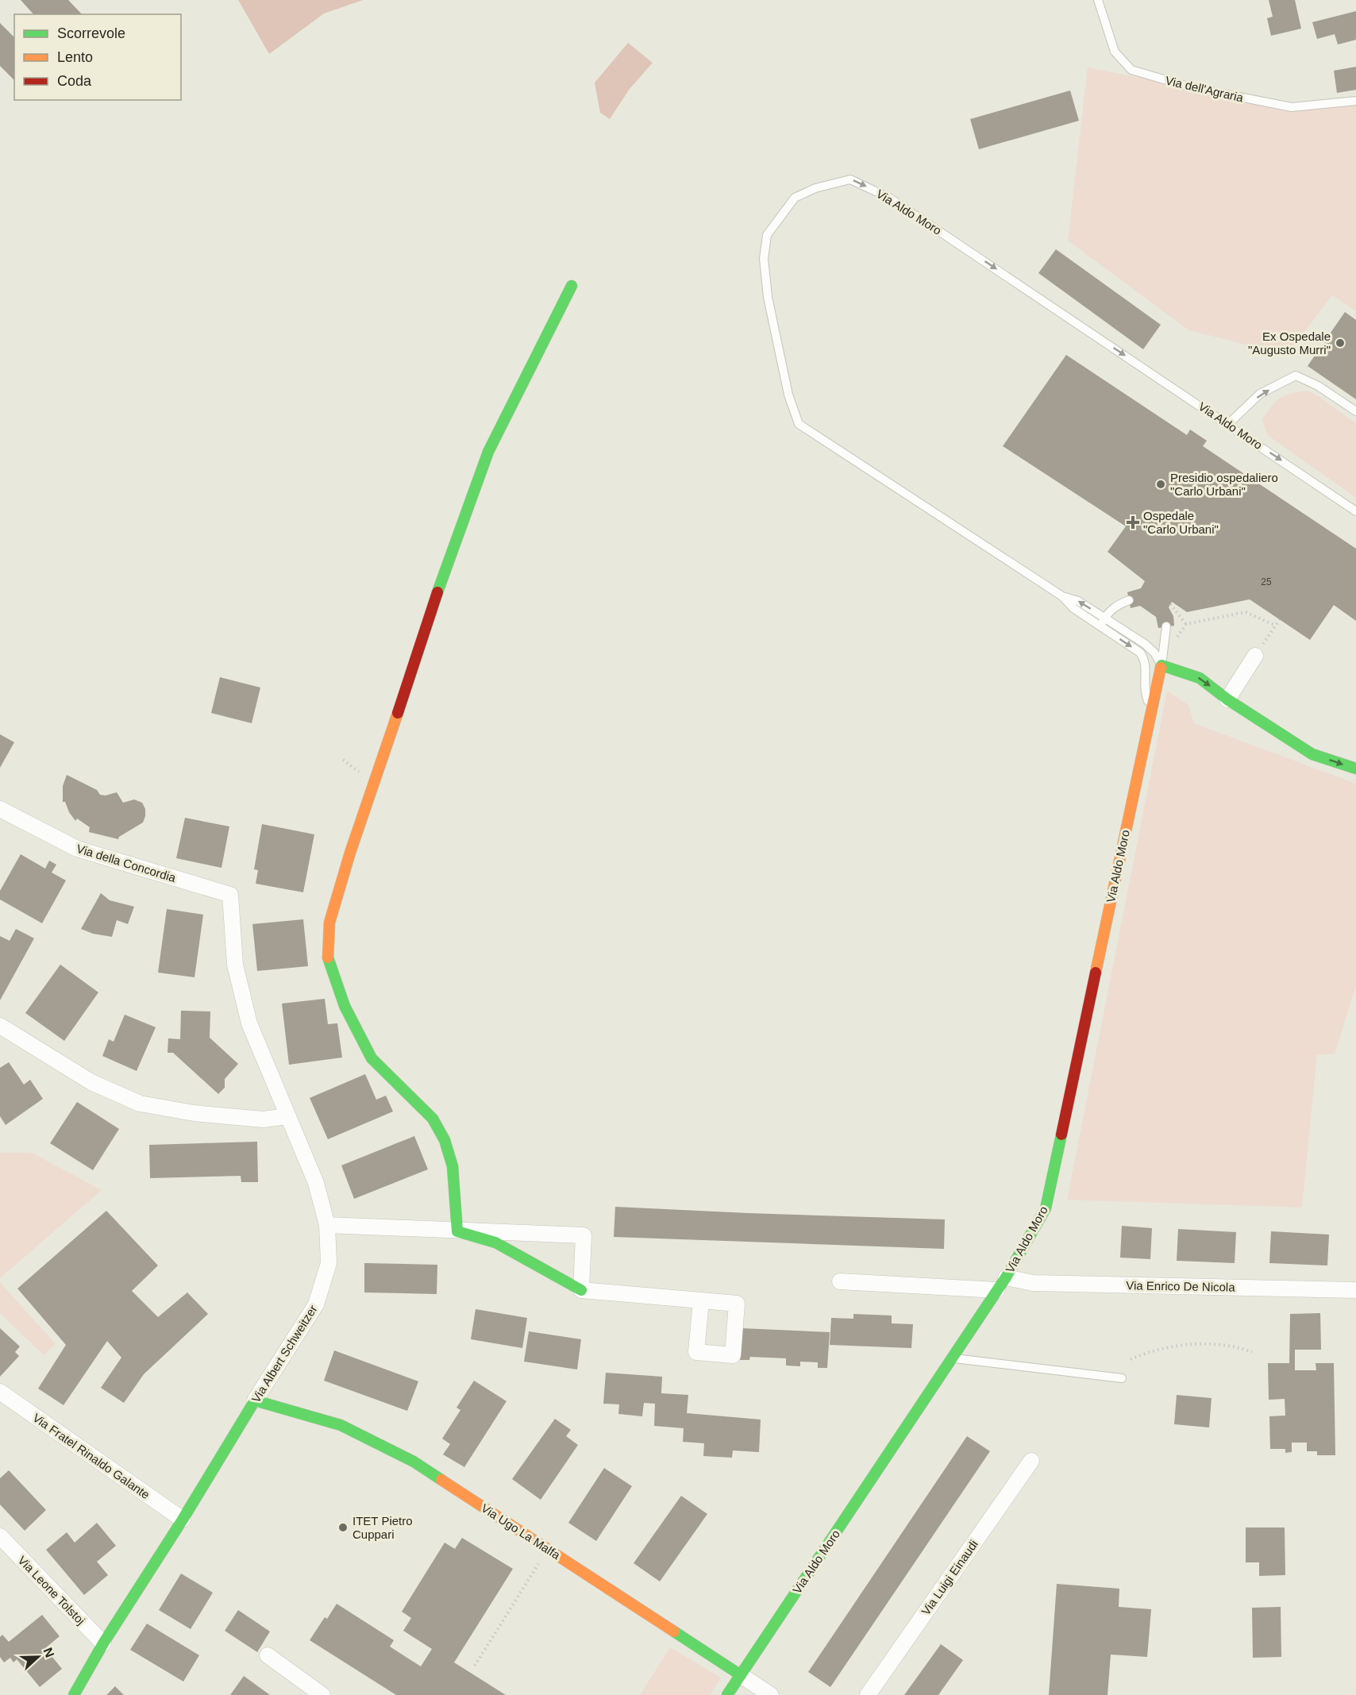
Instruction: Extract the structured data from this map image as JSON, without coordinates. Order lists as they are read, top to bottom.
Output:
{
  "streets": {
    "street": [
      "Via Aldo Moro",
      "Via della Concordia",
      "Via Enrico De Nicola",
      "Via Albert Schweitzer",
      "Via Fratel Rinaldo Galante",
      "Via Ugo La Malfa",
      "Via Luigi Einaudi",
      "Via Leone Tolstoj"
    ],
    "lane": ["Via dell'Agraria"]
  },
  "crossings": [
    ["Via Aldo Moro", "Via Enrico De Nicola"],
    ["Via Aldo Moro", "Via Ugo La Malfa"],
    ["Via della Concordia", "Via Albert Schweitzer"],
    ["Via Albert Schweitzer", "Via Fratel Rinaldo Galante"],
    ["Via Albert Schweitzer", "Via Ugo La Malfa"],
    ["Via Albert Schweitzer", "Via Leone Tolstoj"]
  ],
  "places": {
    "other": ["Ex Ospedale \"Augusto Murri\"", "Presidio ospedaliero \"Carlo Urbani\"", "ITET Pietro Cuppari"],
    "health": ["Ospedale \"Carlo Urbani\""]
  },
  "house_numbers": ["25"],
  "legend": ["Scorrevole", "Lento", "Coda"],
  "north": "right"
}
